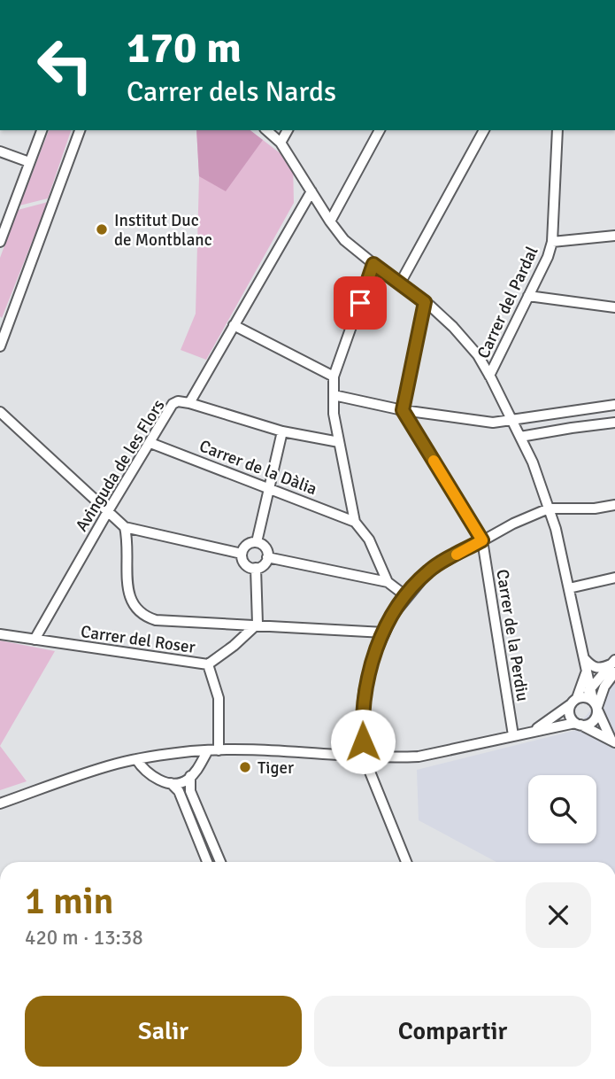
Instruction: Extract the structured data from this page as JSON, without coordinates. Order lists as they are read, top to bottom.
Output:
{
  "streets": {
    "street": [
      "Carrer del Pardal",
      "Avinguda de les Flors",
      "Carrer de la Dàlia",
      "Carrer de la Perdiu",
      "Carrer del Roser"
    ]
  },
  "crossings": [
    ["Avinguda de les Flors", "Carrer de la Dàlia"],
    ["Avinguda de les Flors", "Carrer del Roser"]
  ],
  "places": ["Institut Duc de Montblanc", "Tiger"],
  "page": {
    "turn": ["170 m", "Carrer dels Nards"],
    "heading": ["1 min", "420 m · 13:38"],
    "buttons": ["Salir", "Compartir"]
  }
}
